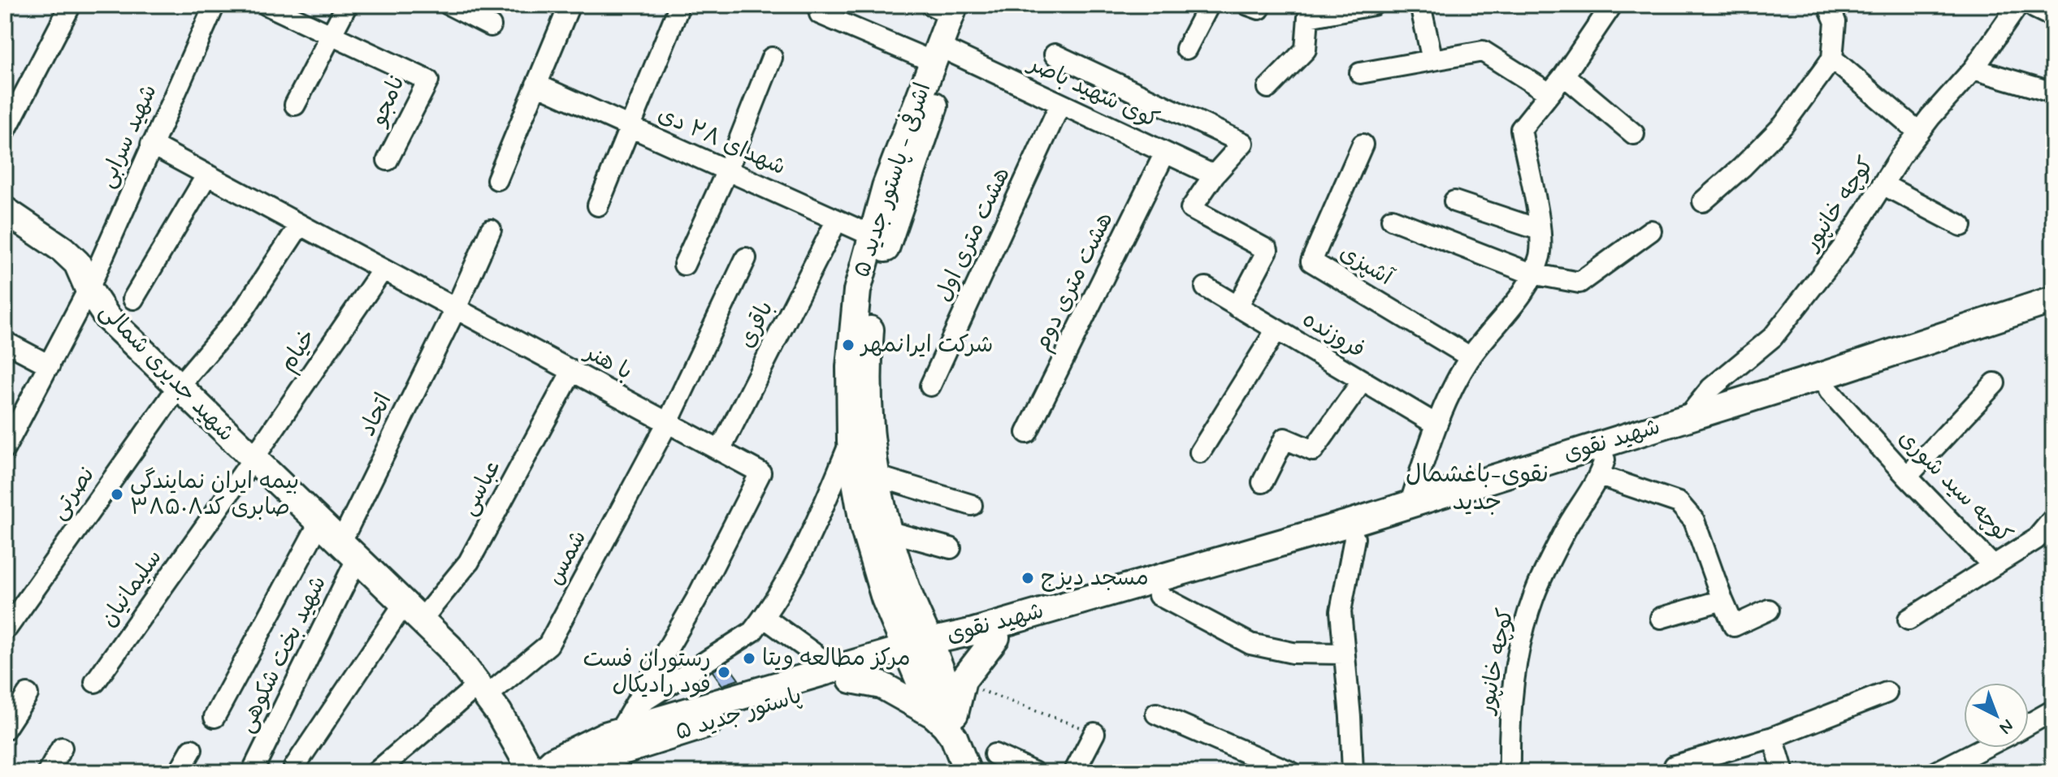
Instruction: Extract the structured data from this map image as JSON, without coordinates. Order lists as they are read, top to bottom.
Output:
{
  "streets": {
    "main road": [
      "اشرفی - پاستور جدید ۵",
      "شهید جدیری شمالی",
      "شهید نقوی",
      "پاستور جدید ۵"
    ],
    "street": [
      "کوی شهید باصر",
      "نامجو",
      "شهید سرابی",
      "شهدای ۲۸ دی",
      "کوچه خانپور",
      "هشت متری اول",
      "آشپزی",
      "هشت متری دوم",
      "باقری",
      "فروزنده",
      "خیام",
      "با هنر",
      "اتحاد",
      "کوچه سید شوری",
      "عباسی",
      "نصرتی",
      "شمس",
      "سلیمانیان",
      "شهید بخت شکوهی"
    ]
  },
  "crossings": [
    ["کوی شهید باصر", "اشرفی - پاستور جدید ۵"],
    ["کوی شهید باصر", "هشت متری اول"],
    ["کوی شهید باصر", "هشت متری دوم"],
    ["شهید سرابی", "با هنر"],
    ["شهید سرابی", "شهید جدیری شمالی"],
    ["شهدای ۲۸ دی", "اشرفی - پاستور جدید ۵"],
    ["شهدای ۲۸ دی", "باقری"],
    ["اشرفی - پاستور جدید ۵", "شهید نقوی"],
    ["اشرفی - پاستور جدید ۵", "پاستور جدید ۵"],
    ["کوچه خانپور", "شهید نقوی"],
    ["باقری", "با هنر"],
    ["خیام", "با هنر"],
    ["خیام", "شهید جدیری شمالی"],
    ["خیام", "سلیمانیان"],
    ["با هنر", "اتحاد"],
    ["با هنر", "عباسی"],
    ["با هنر", "نصرتی"],
    ["با هنر", "شمس"],
    ["با هنر", "پاستور جدید ۵"],
    ["شهید جدیری شمالی", "اتحاد"],
    ["شهید جدیری شمالی", "عباسی"],
    ["شهید جدیری شمالی", "نصرتی"],
    ["شهید جدیری شمالی", "شمس"],
    ["شهید جدیری شمالی", "سلیمانیان"],
    ["شهید جدیری شمالی", "شهید بخت شکوهی"],
    ["اتحاد", "شهید بخت شکوهی"],
    ["شهید نقوی", "کوچه سید شوری"],
    ["شهید نقوی", "پاستور جدید ۵"]
  ],
  "districts": ["نقوی-باغشمال جدید"],
  "places": [
    "شرکت ایرانمهر",
    "بیمه ایران نمایندگی صابری کد۳۸۵۰۸",
    "مسجد دیزج",
    "مرکز مطالعه ویتا",
    "رستوران فست فود رادیکال"
  ],
  "north": "bottom right"
}
